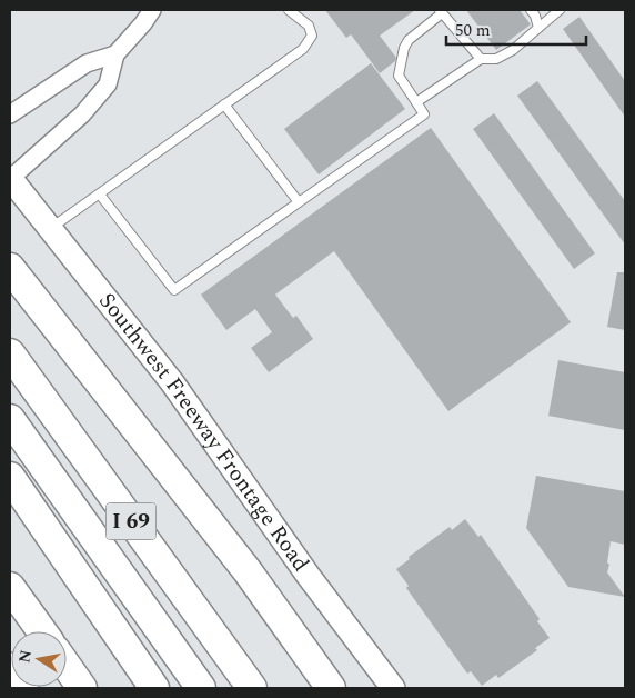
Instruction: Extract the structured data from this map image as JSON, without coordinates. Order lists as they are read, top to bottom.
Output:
{
  "streets": {
    "highway": ["I 69"],
    "main road": ["Southwest Freeway Frontage Road"]
  },
  "scale_bar": "50 m",
  "north": "left"
}
